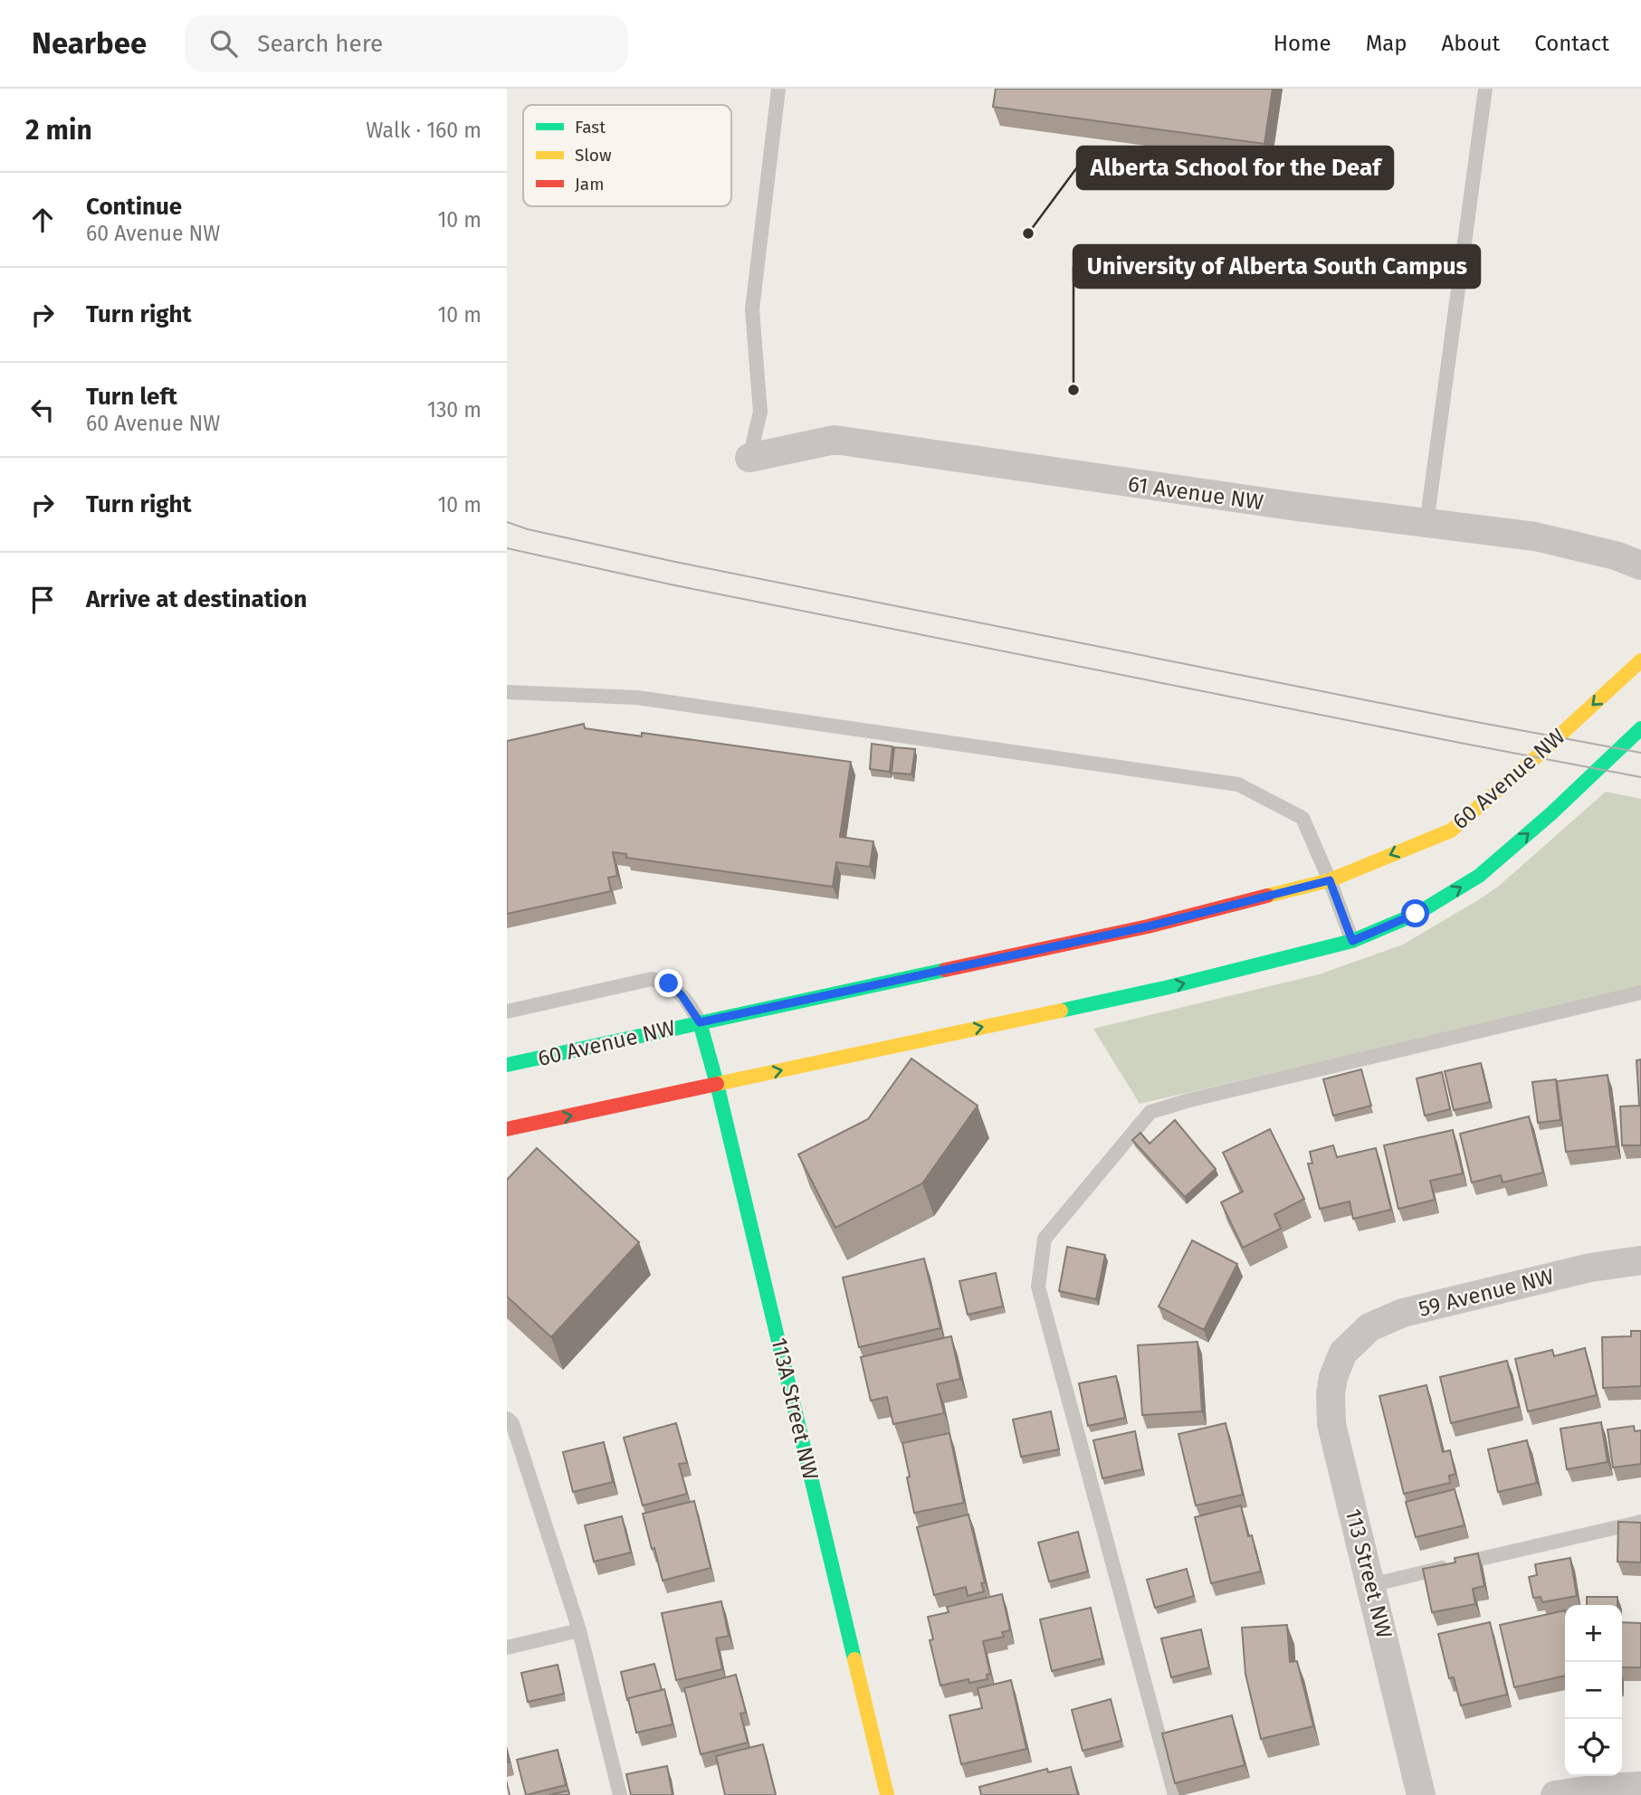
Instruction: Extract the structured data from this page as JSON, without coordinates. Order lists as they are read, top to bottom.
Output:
{
  "streets": {
    "street": [
      "61 Avenue NW",
      "60 Avenue NW",
      "59 Avenue NW",
      "113A Street NW",
      "113 Street NW"
    ]
  },
  "crossings": [
    ["60 Avenue NW", "113A Street NW"],
    ["59 Avenue NW", "113 Street NW"]
  ],
  "places": ["Alberta School for the Deaf", "University of Alberta South Campus"],
  "legend": ["Fast", "Slow", "Jam"],
  "page": {
    "header": "Nearbee",
    "search": "Search here",
    "nav": [
      "Home",
      "Map",
      "About",
      "Contact"
    ],
    "heading": ["2 min", "Walk · 160 m"],
    "list": [
      ["Continue", "60 Avenue NW", "10 m"],
      ["Turn right", "10 m"],
      ["Turn left", "60 Avenue NW", "130 m"],
      ["Turn right", "10 m"],
      "Arrive at destination"
    ],
    "map_buttons": ["+", "−"]
  }
}
